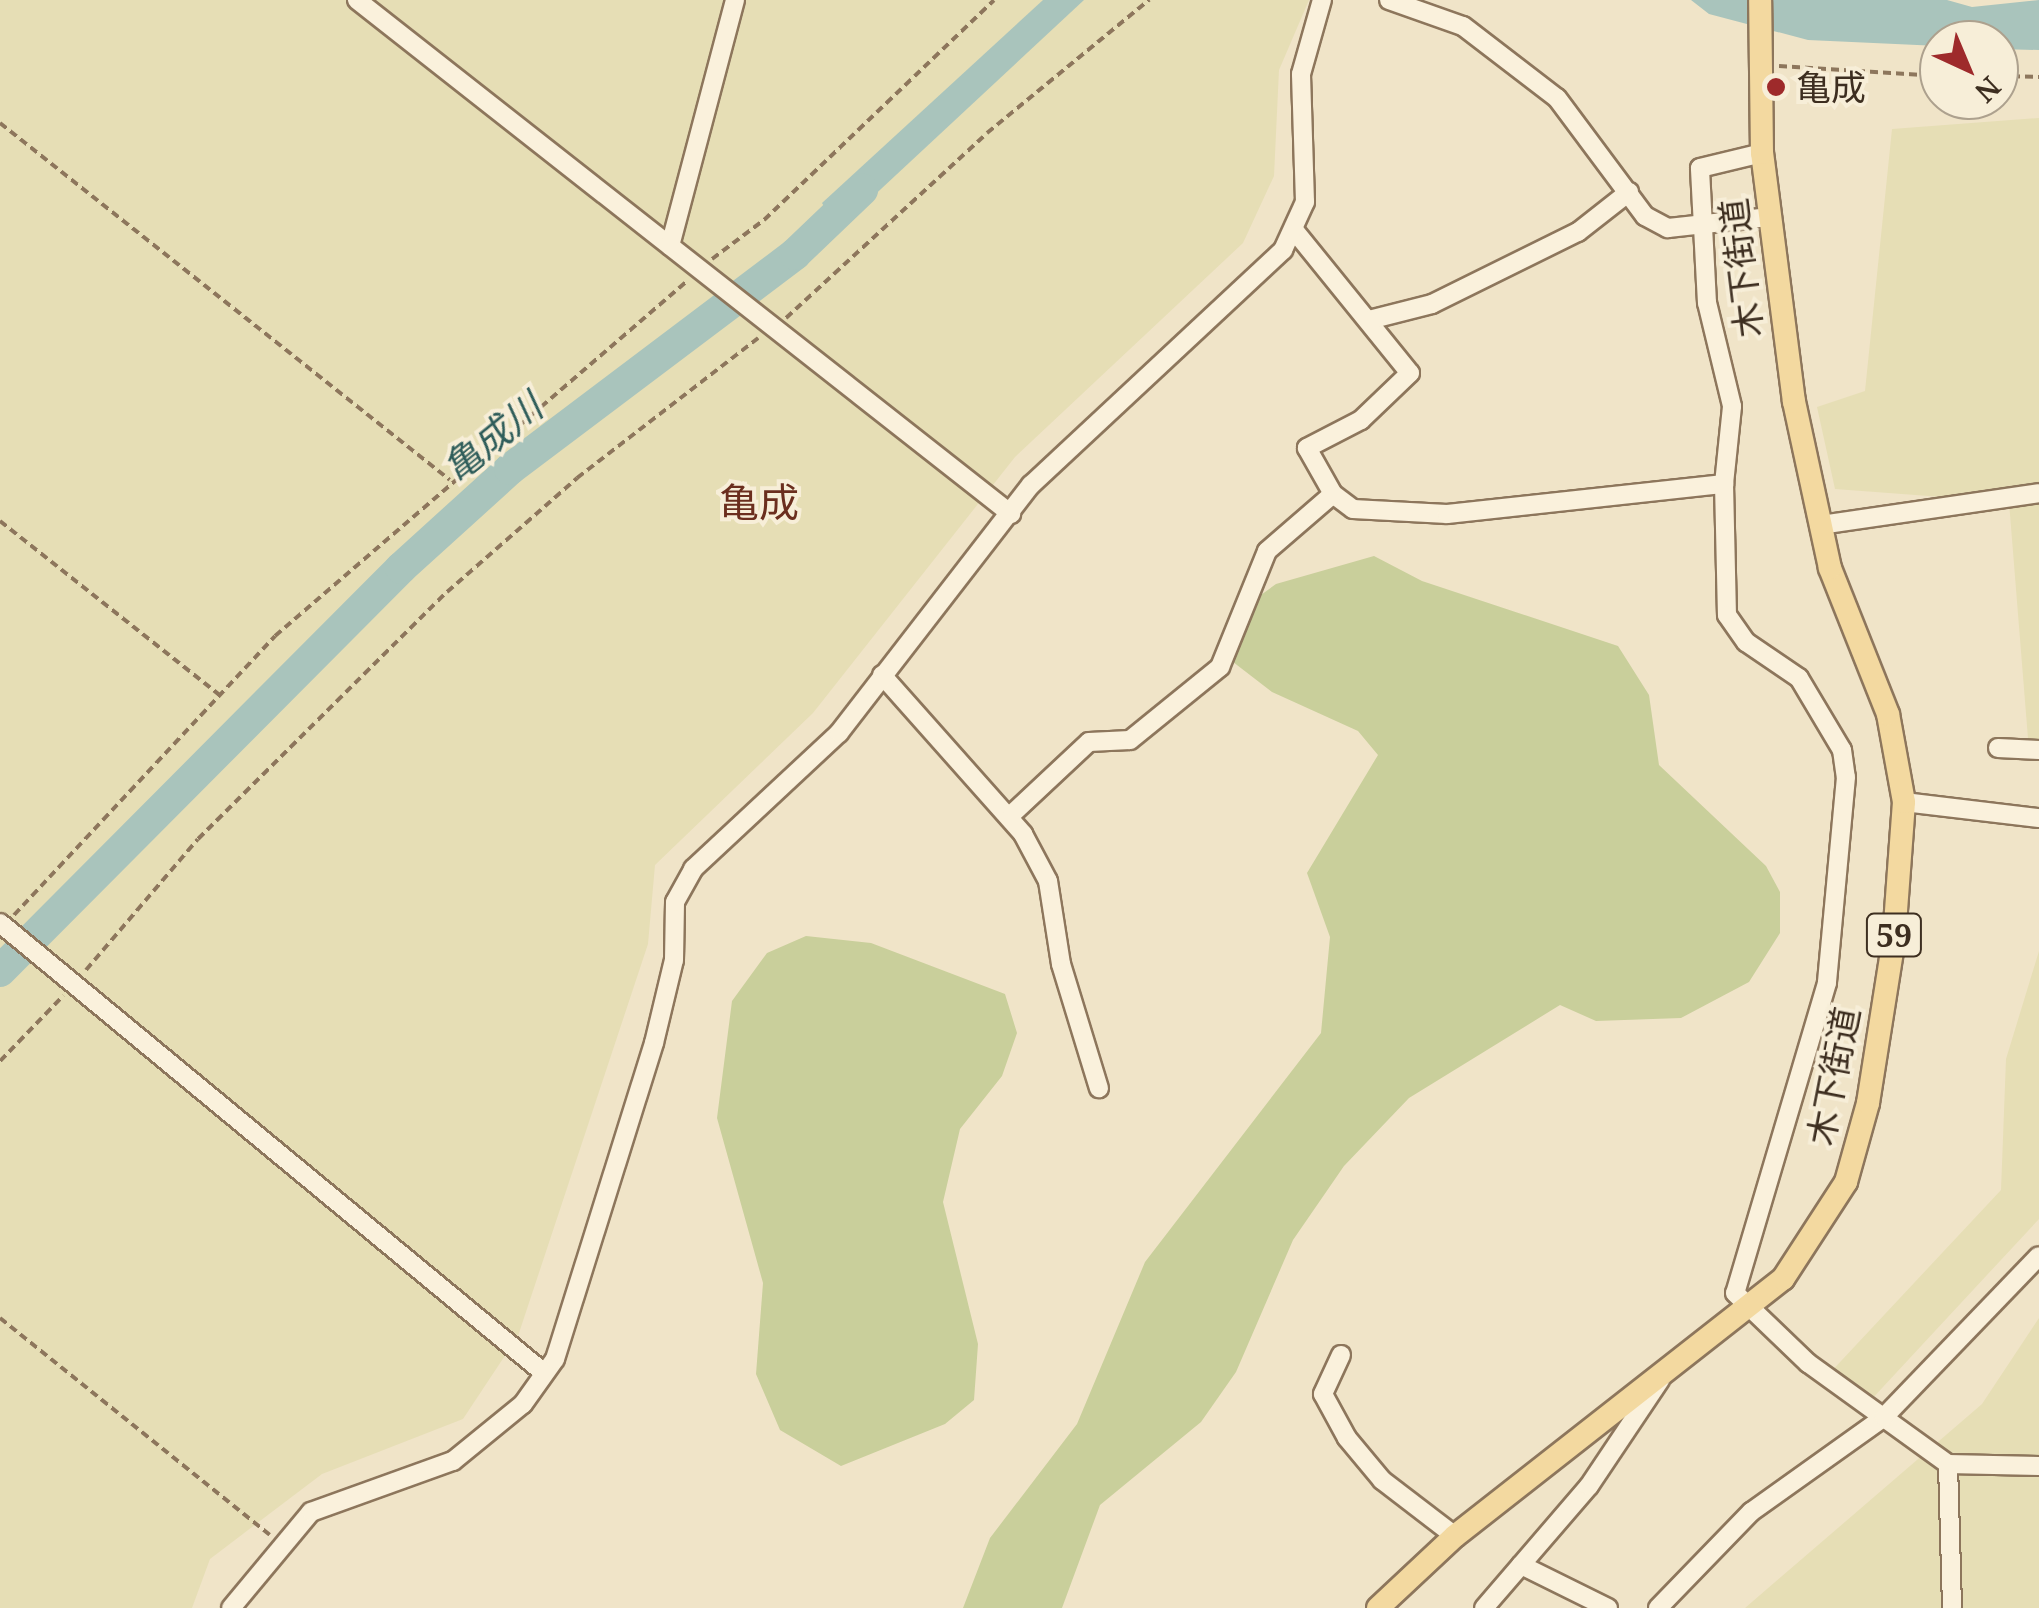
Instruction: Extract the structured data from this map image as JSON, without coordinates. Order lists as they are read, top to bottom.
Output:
{
  "streets": {
    "main road": ["木下街道", "59"]
  },
  "crossings": [
    ["木下街道", "59"]
  ],
  "districts": ["亀成"],
  "water": ["亀成川"],
  "places": ["亀成"],
  "north": "bottom right"
}
